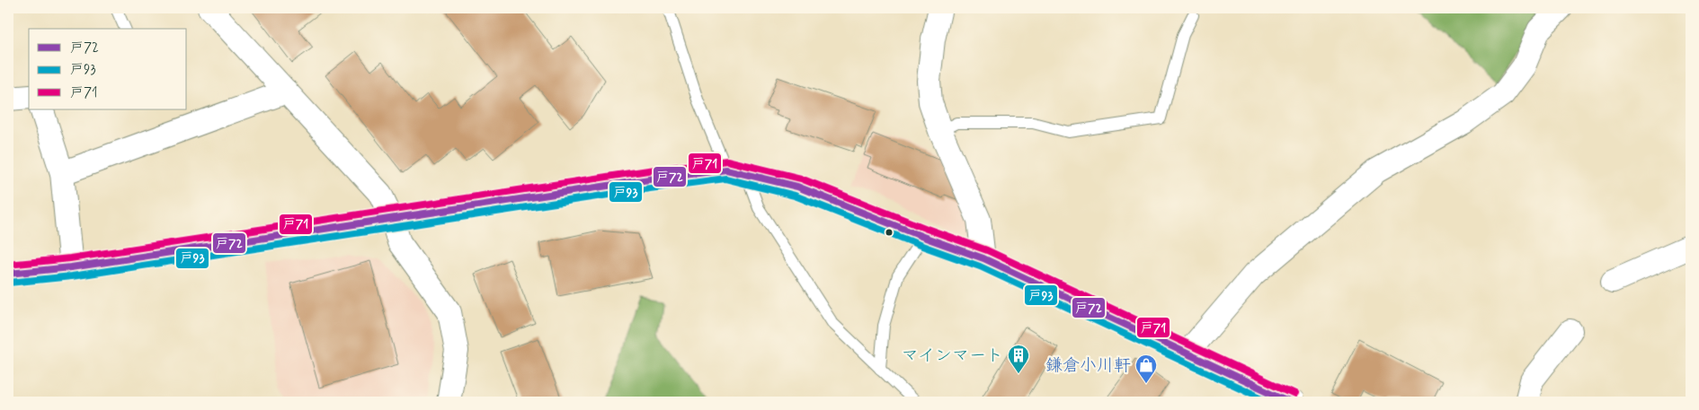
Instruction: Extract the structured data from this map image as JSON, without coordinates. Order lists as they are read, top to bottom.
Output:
{
  "places": {
    "building": ["マインマート"],
    "shop": ["鎌倉小川軒"]
  },
  "lines": ["transit line 戸71", "transit line 戸72", "transit line 戸93"],
  "legend": ["戸72", "戸93", "戸71"]
}
